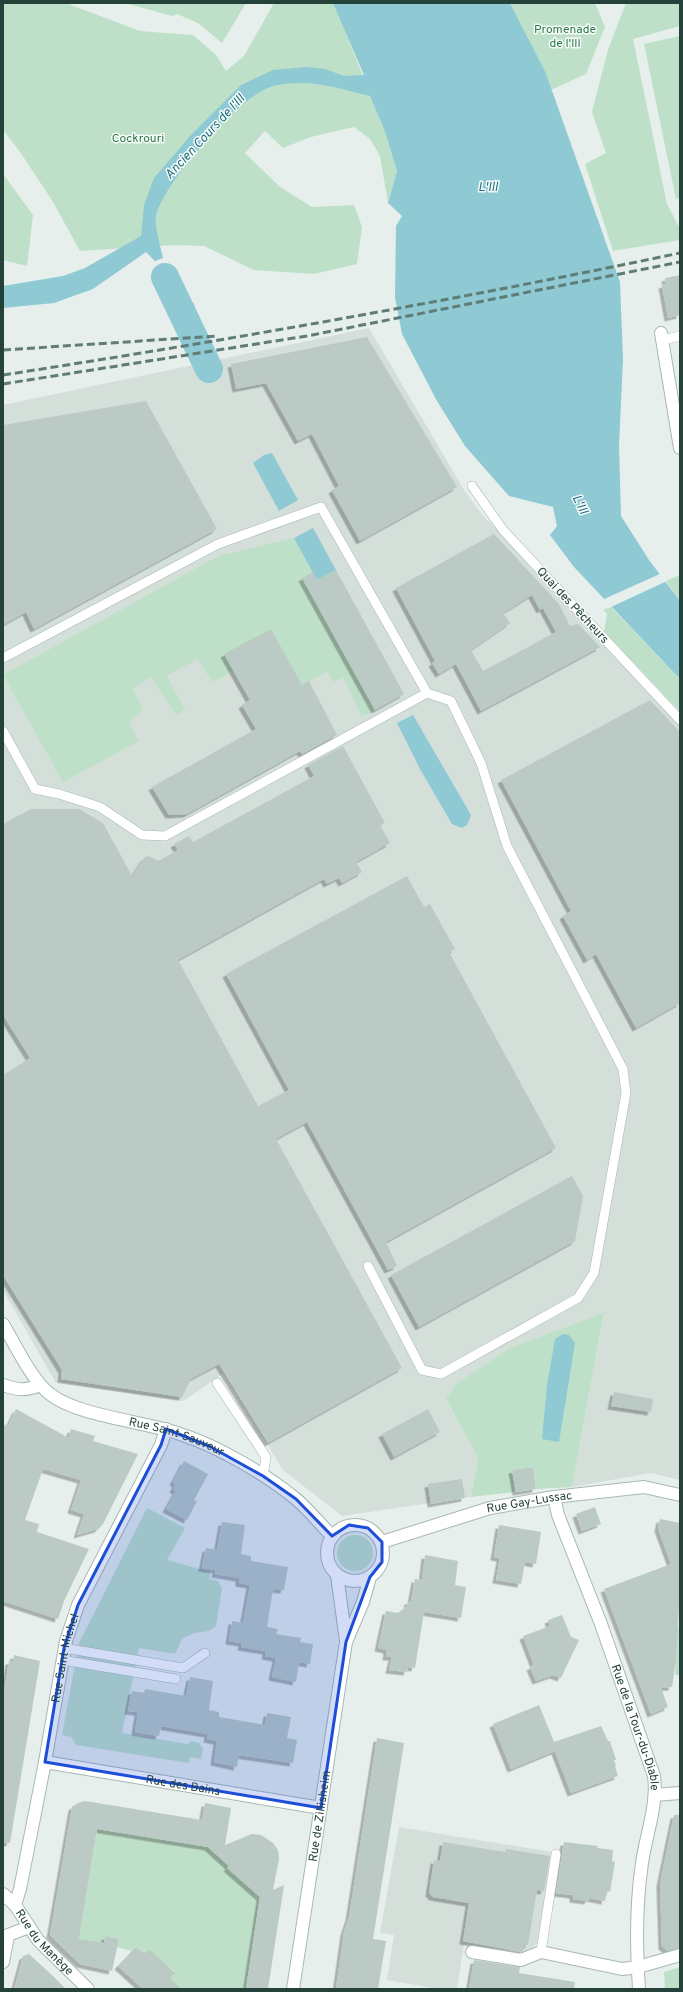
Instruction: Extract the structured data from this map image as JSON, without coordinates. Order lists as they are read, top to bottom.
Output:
{
  "streets": {
    "street": [
      "Rue Saint-Sauveur",
      "Rue Gay-Lussac",
      "Rue Saint-Michel",
      "Rue de la Tour-du-Diable",
      "Rue des Bains",
      "Rue de Zillisheim",
      "Rue du Manège"
    ],
    "lane": ["Quai des Pêcheurs"]
  },
  "crossings": [
    ["Rue Saint-Sauveur", "Rue Gay-Lussac"],
    ["Rue Saint-Sauveur", "Rue Saint-Michel"],
    ["Rue Saint-Sauveur", "Rue de Zillisheim"],
    ["Rue Gay-Lussac", "Rue de la Tour-du-Diable"],
    ["Rue Gay-Lussac", "Rue de Zillisheim"],
    ["Rue Saint-Michel", "Rue des Bains"],
    ["Rue Saint-Michel", "Rue du Manège"],
    ["Rue des Bains", "Rue de Zillisheim"]
  ],
  "water": ["Ancien Cours de l'Ill", "L'Ill"],
  "parks": ["Promenade de l'lll", "Cockrouri"]
}
